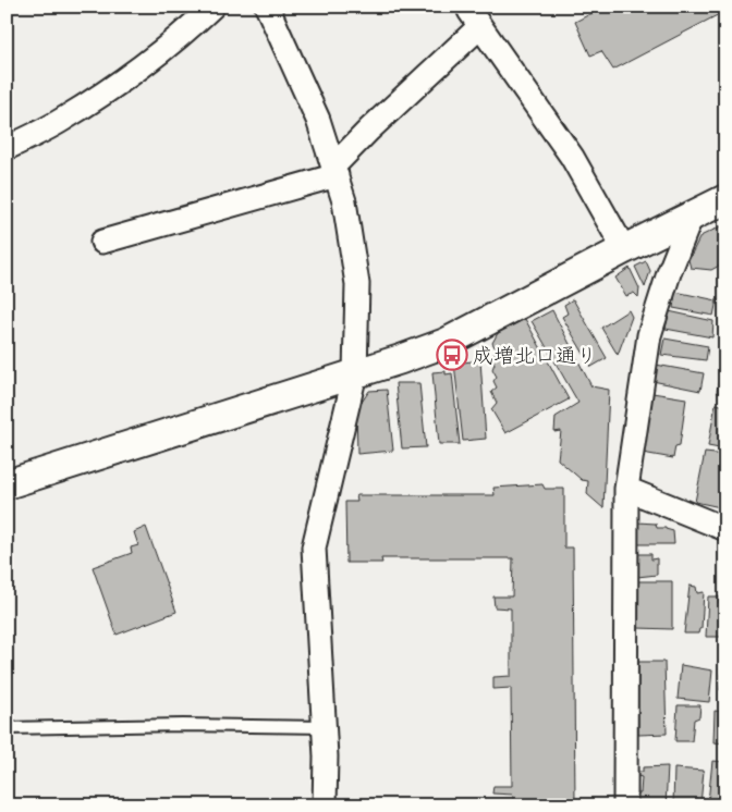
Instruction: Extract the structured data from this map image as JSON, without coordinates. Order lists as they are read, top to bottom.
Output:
{
  "places": {
    "bus stop": ["成増北口通り"]
  }
}
